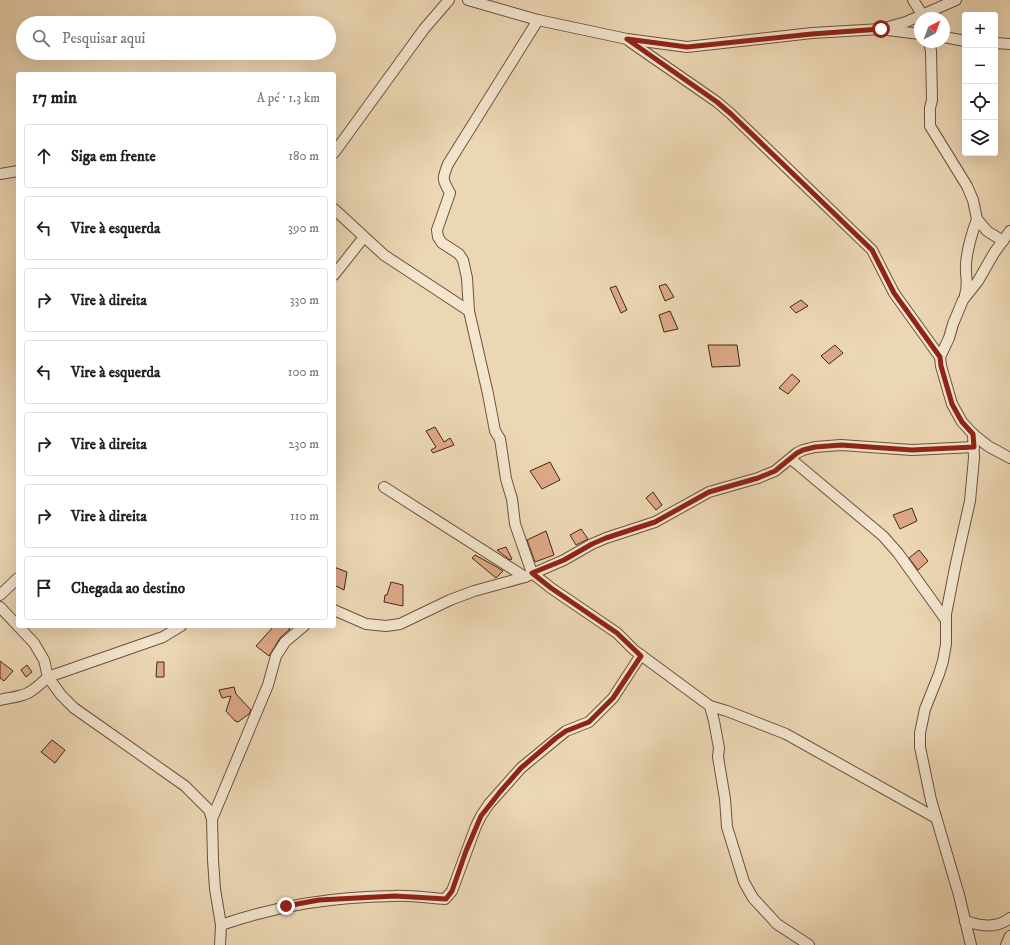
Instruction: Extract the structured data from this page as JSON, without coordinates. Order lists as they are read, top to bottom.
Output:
{
  "north": "top right",
  "page": {
    "map_buttons": ["+", "−"],
    "search": "Pesquisar aqui",
    "heading": ["17 min", "A pé · 1.3 km"],
    "list": [
      ["Siga em frente", "180 m"],
      ["Vire à esquerda", "390 m"],
      ["Vire à direita", "330 m"],
      ["Vire à esquerda", "100 m"],
      ["Vire à direita", "230 m"],
      ["Vire à direita", "110 m"],
      "Chegada ao destino"
    ]
  }
}
